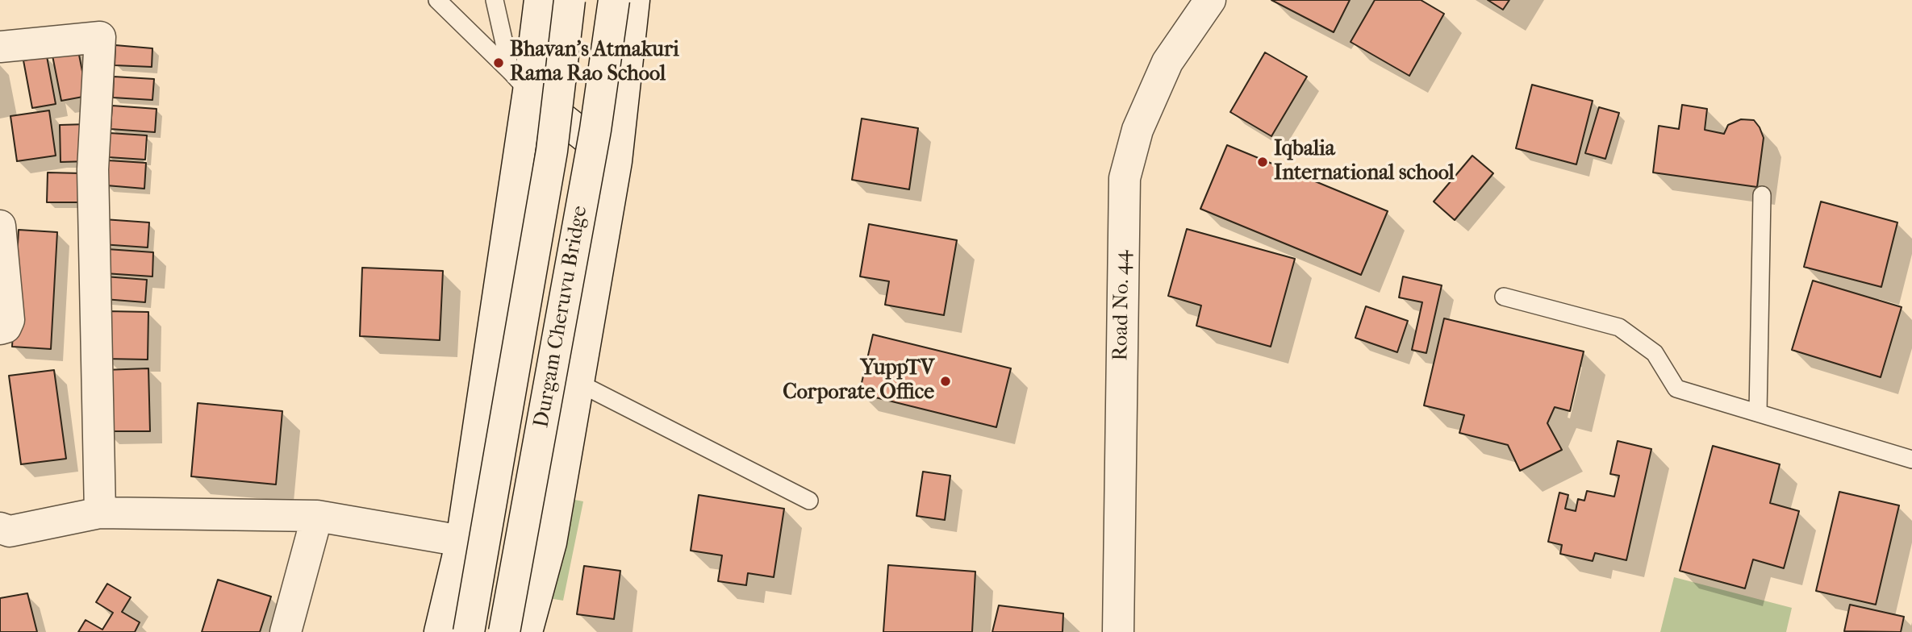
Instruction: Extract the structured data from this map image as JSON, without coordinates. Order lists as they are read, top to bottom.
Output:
{
  "streets": {
    "main road": ["Road No. 44", "Durgam Cheruvu Bridge"]
  },
  "places": ["Bhavan's Atmakuri Rama Rao School", "Iqbalia International school", "YuppTV Corporate Office"]
}
